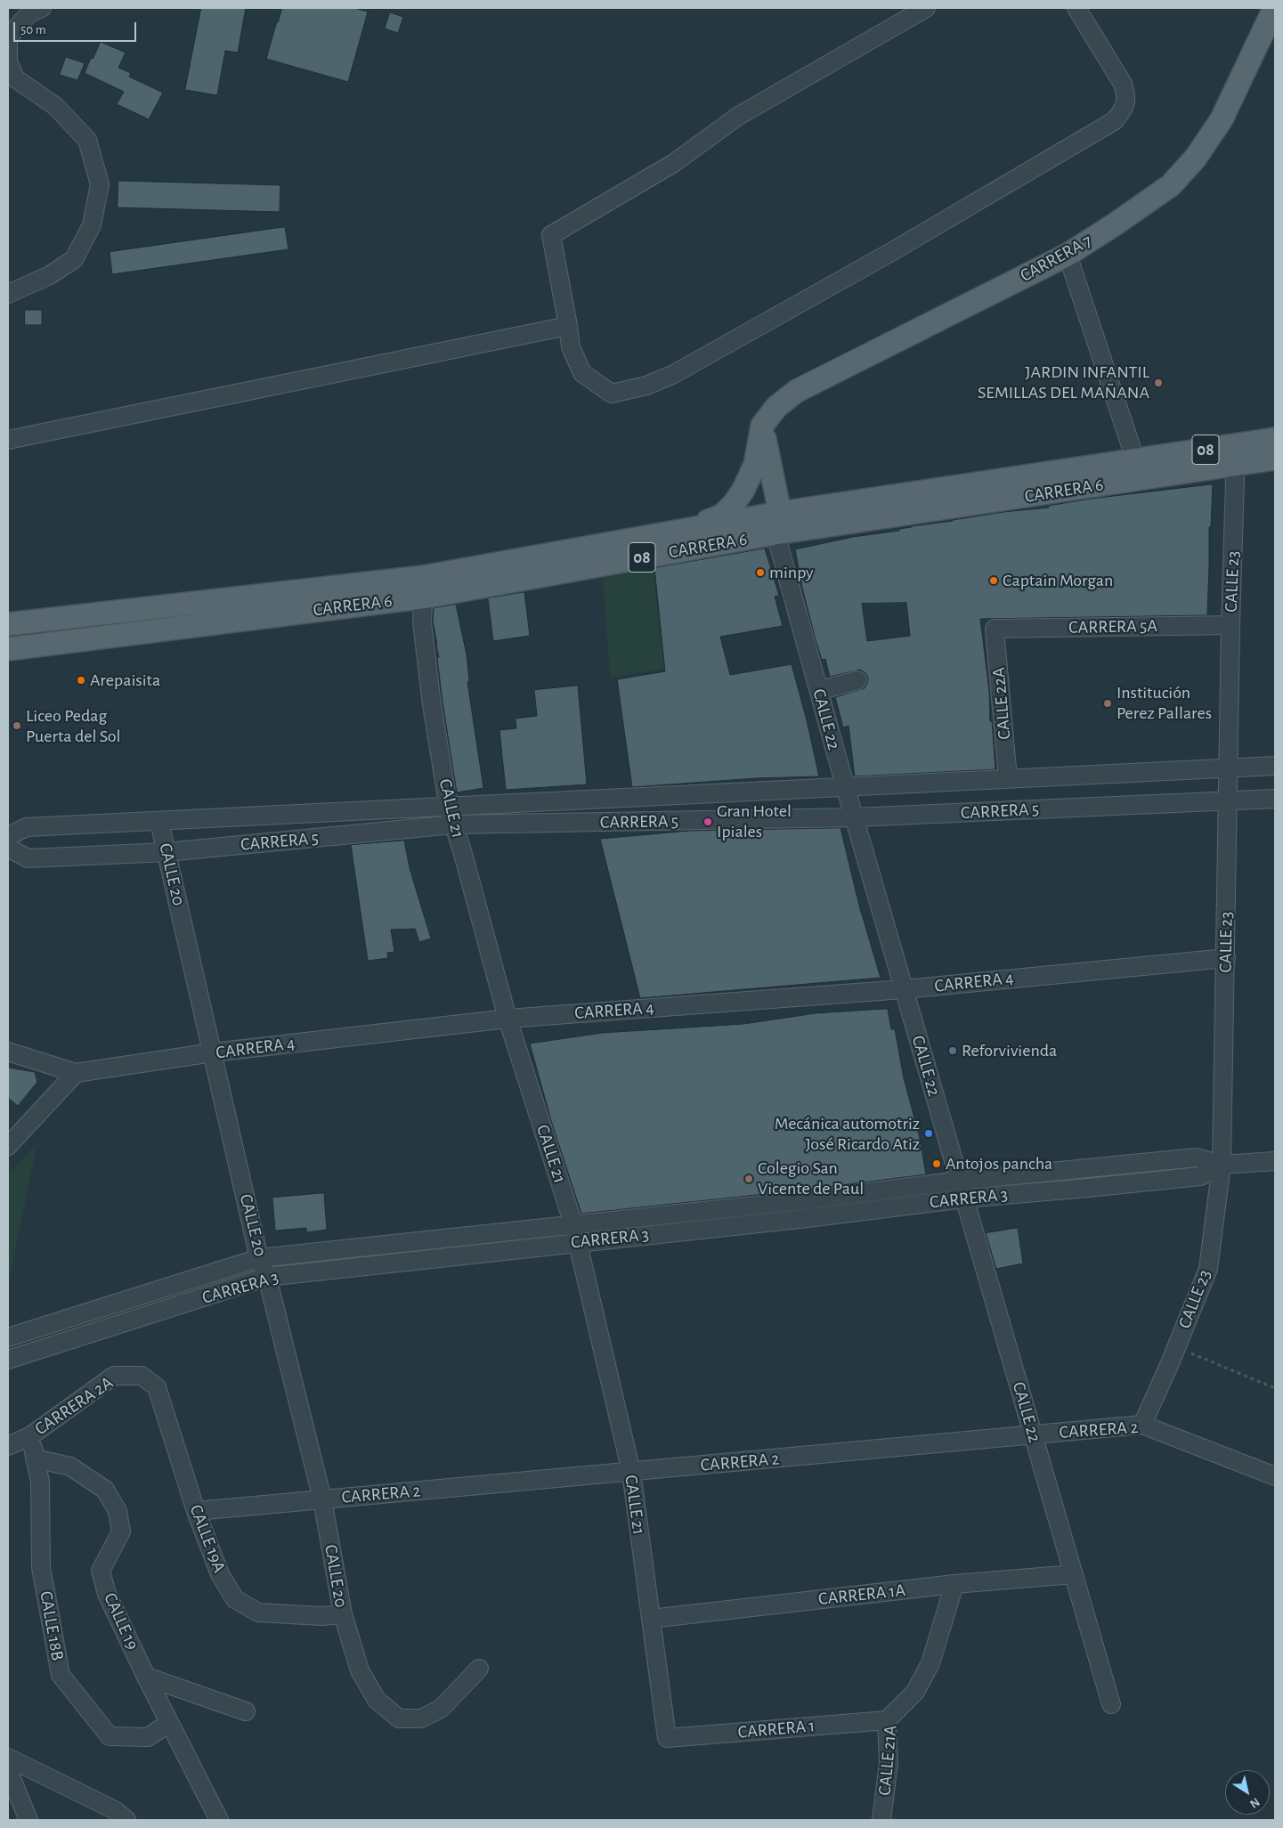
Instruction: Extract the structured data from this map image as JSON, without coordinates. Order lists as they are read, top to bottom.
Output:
{
  "streets": {
    "main road": [
      "CARRERA 7",
      "08",
      "CARRERA 6",
      "CALLE 22"
    ],
    "street": [
      "CALLE 23",
      "CARRERA 5A",
      "CALLE 22A",
      "CALLE 21",
      "CARRERA 5",
      "CALLE 20",
      "CARRERA 4",
      "CARRERA 3",
      "CARRERA 2A",
      "CARRERA 2",
      "CALLE 19A",
      "CARRERA 1A",
      "CALLE 19",
      "CALLE 18B",
      "CARRERA 1",
      "CALLE 21A"
    ]
  },
  "crossings": [
    ["CARRERA 7", "CALLE 22"],
    ["CARRERA 6", "CALLE 23"],
    ["CARRERA 6", "CALLE 22"],
    ["CARRERA 6", "CALLE 21"],
    ["CALLE 23", "CARRERA 5A"],
    ["CALLE 23", "CARRERA 5"],
    ["CALLE 23", "CARRERA 4"],
    ["CALLE 23", "CARRERA 3"],
    ["CALLE 23", "CARRERA 2"],
    ["CARRERA 5A", "CALLE 22A"],
    ["CALLE 22A", "CARRERA 5"],
    ["CALLE 22", "CARRERA 5"],
    ["CALLE 22", "CARRERA 4"],
    ["CALLE 22", "CARRERA 3"],
    ["CALLE 22", "CARRERA 2"],
    ["CALLE 22", "CARRERA 1A"],
    ["CALLE 21", "CARRERA 5"],
    ["CALLE 21", "CARRERA 4"],
    ["CALLE 21", "CARRERA 3"],
    ["CALLE 21", "CARRERA 2"],
    ["CALLE 21", "CARRERA 1A"],
    ["CALLE 21", "CARRERA 1"],
    ["CARRERA 5", "CALLE 20"],
    ["CALLE 20", "CARRERA 4"],
    ["CALLE 20", "CARRERA 3"],
    ["CALLE 20", "CARRERA 2"],
    ["CALLE 20", "CALLE 19A"],
    ["CARRERA 2A", "CALLE 19A"],
    ["CARRERA 2A", "CALLE 18B"],
    ["CARRERA 2", "CALLE 19A"],
    ["CARRERA 1A", "CALLE 21A"],
    ["CALLE 19", "CALLE 18B"],
    ["CARRERA 1", "CALLE 21A"]
  ],
  "places": [
    "JARDIN INFANTIL SEMILLAS DEL MAÑANA",
    "minpy",
    "Captain Morgan",
    "Arepaisita",
    "Institución Perez Pallares",
    "Liceo Pedag Puerta del Sol",
    "Gran Hotel Ipiales",
    "Reforvivienda",
    "Mecánica automotriz José Ricardo Atiz",
    "Antojos pancha",
    "Colegio San Vicente de Paul"
  ],
  "scale_bar": "50 m",
  "north": "bottom right"
}
